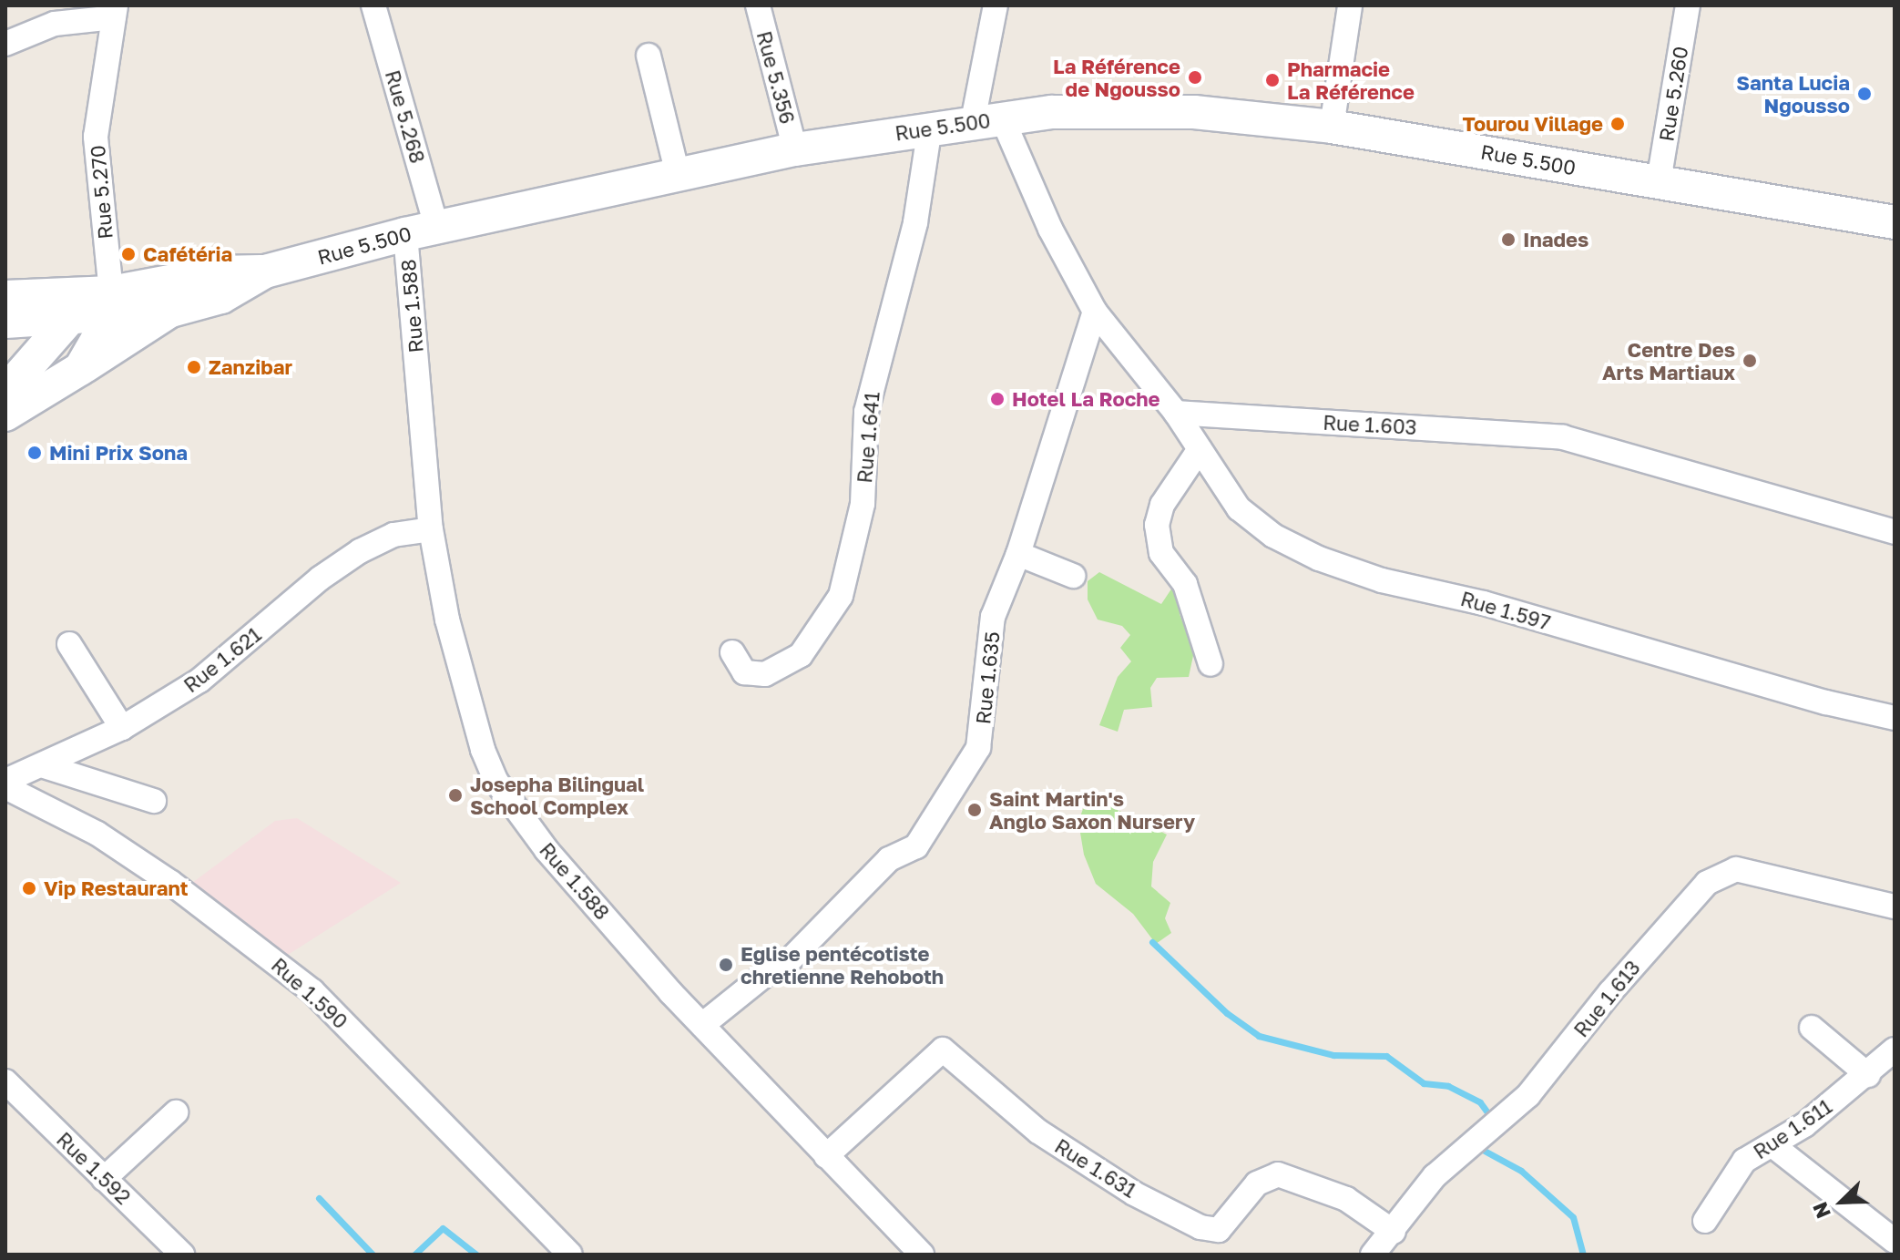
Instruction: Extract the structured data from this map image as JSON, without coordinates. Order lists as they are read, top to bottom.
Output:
{
  "streets": {
    "main road": ["Rue 5.500"],
    "street": [
      "Rue 5.356",
      "Rue 5.260",
      "Rue 5.268",
      "Rue 5.270",
      "Rue 1.588",
      "Rue 1.603",
      "Rue 1.641",
      "Rue 1.597",
      "Rue 1.621",
      "Rue 1.635",
      "Rue 1.590",
      "Rue 1.613",
      "Rue 1.611",
      "Rue 1.592",
      "Rue 1.631"
    ]
  },
  "crossings": [
    ["Rue 5.356", "Rue 5.500"],
    ["Rue 5.260", "Rue 5.500"],
    ["Rue 5.268", "Rue 5.500"],
    ["Rue 5.268", "Rue 1.588"],
    ["Rue 5.500", "Rue 5.270"],
    ["Rue 5.500", "Rue 1.588"],
    ["Rue 5.500", "Rue 1.641"],
    ["Rue 1.588", "Rue 1.621"],
    ["Rue 1.588", "Rue 1.635"],
    ["Rue 1.588", "Rue 1.631"],
    ["Rue 1.603", "Rue 1.597"],
    ["Rue 1.613", "Rue 1.631"]
  ],
  "places": [
    "La Référence de Ngousso",
    "Pharmacie La Référence",
    "Santa Lucia Ngousso",
    "Tourou Village",
    "Inades",
    "Cafétéria",
    "Centre Des Arts Martiaux",
    "Zanzibar",
    "Hotel La Roche",
    "Mini Prix Sona",
    "Josepha Bilingual School Complex",
    "Saint Martin's Anglo Saxon Nursery",
    "Vip Restaurant",
    "Eglise pentécotiste chretienne Rehoboth"
  ],
  "north": "bottom left"
}
